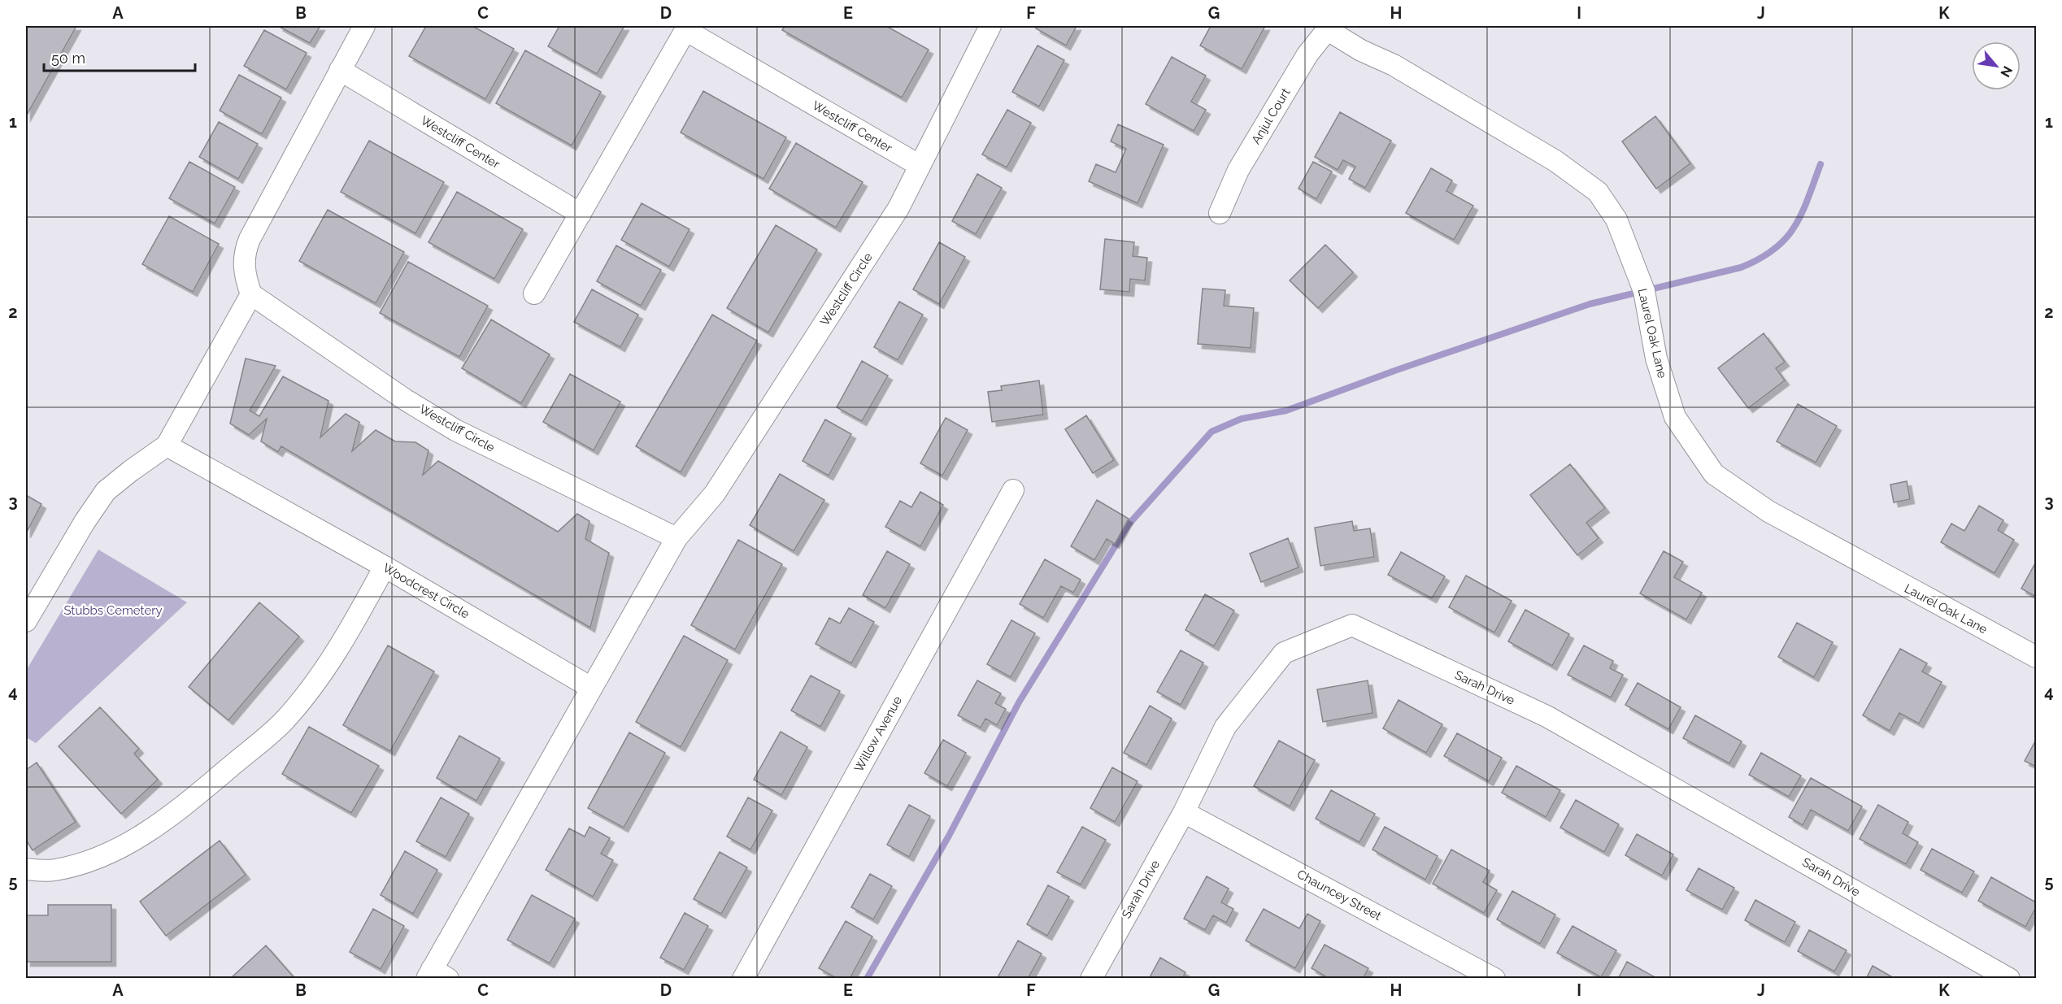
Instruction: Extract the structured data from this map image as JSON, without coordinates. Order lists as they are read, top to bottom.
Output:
{
  "streets": {
    "street": [
      "Anjul Court",
      "Westcliff Center",
      "Westcliff Circle",
      "Laurel Oak Lane",
      "Woodcrest Circle",
      "Sarah Drive",
      "Willow Avenue",
      "Chauncey Street"
    ]
  },
  "crossings": [
    ["Anjul Court", "Laurel Oak Lane"],
    ["Westcliff Center", "Westcliff Circle"],
    ["Westcliff Circle", "Woodcrest Circle"],
    ["Sarah Drive", "Chauncey Street"]
  ],
  "parks": ["Stubbs Cemetery"],
  "scale_bar": "50 m",
  "north": "bottom right",
  "grid": {
    "columns": [
      "A",
      "B",
      "C",
      "D",
      "E",
      "F",
      "G",
      "H",
      "I",
      "J",
      "K"
    ],
    "rows": [
      "1",
      "2",
      "3",
      "4",
      "5"
    ]
  }
}
